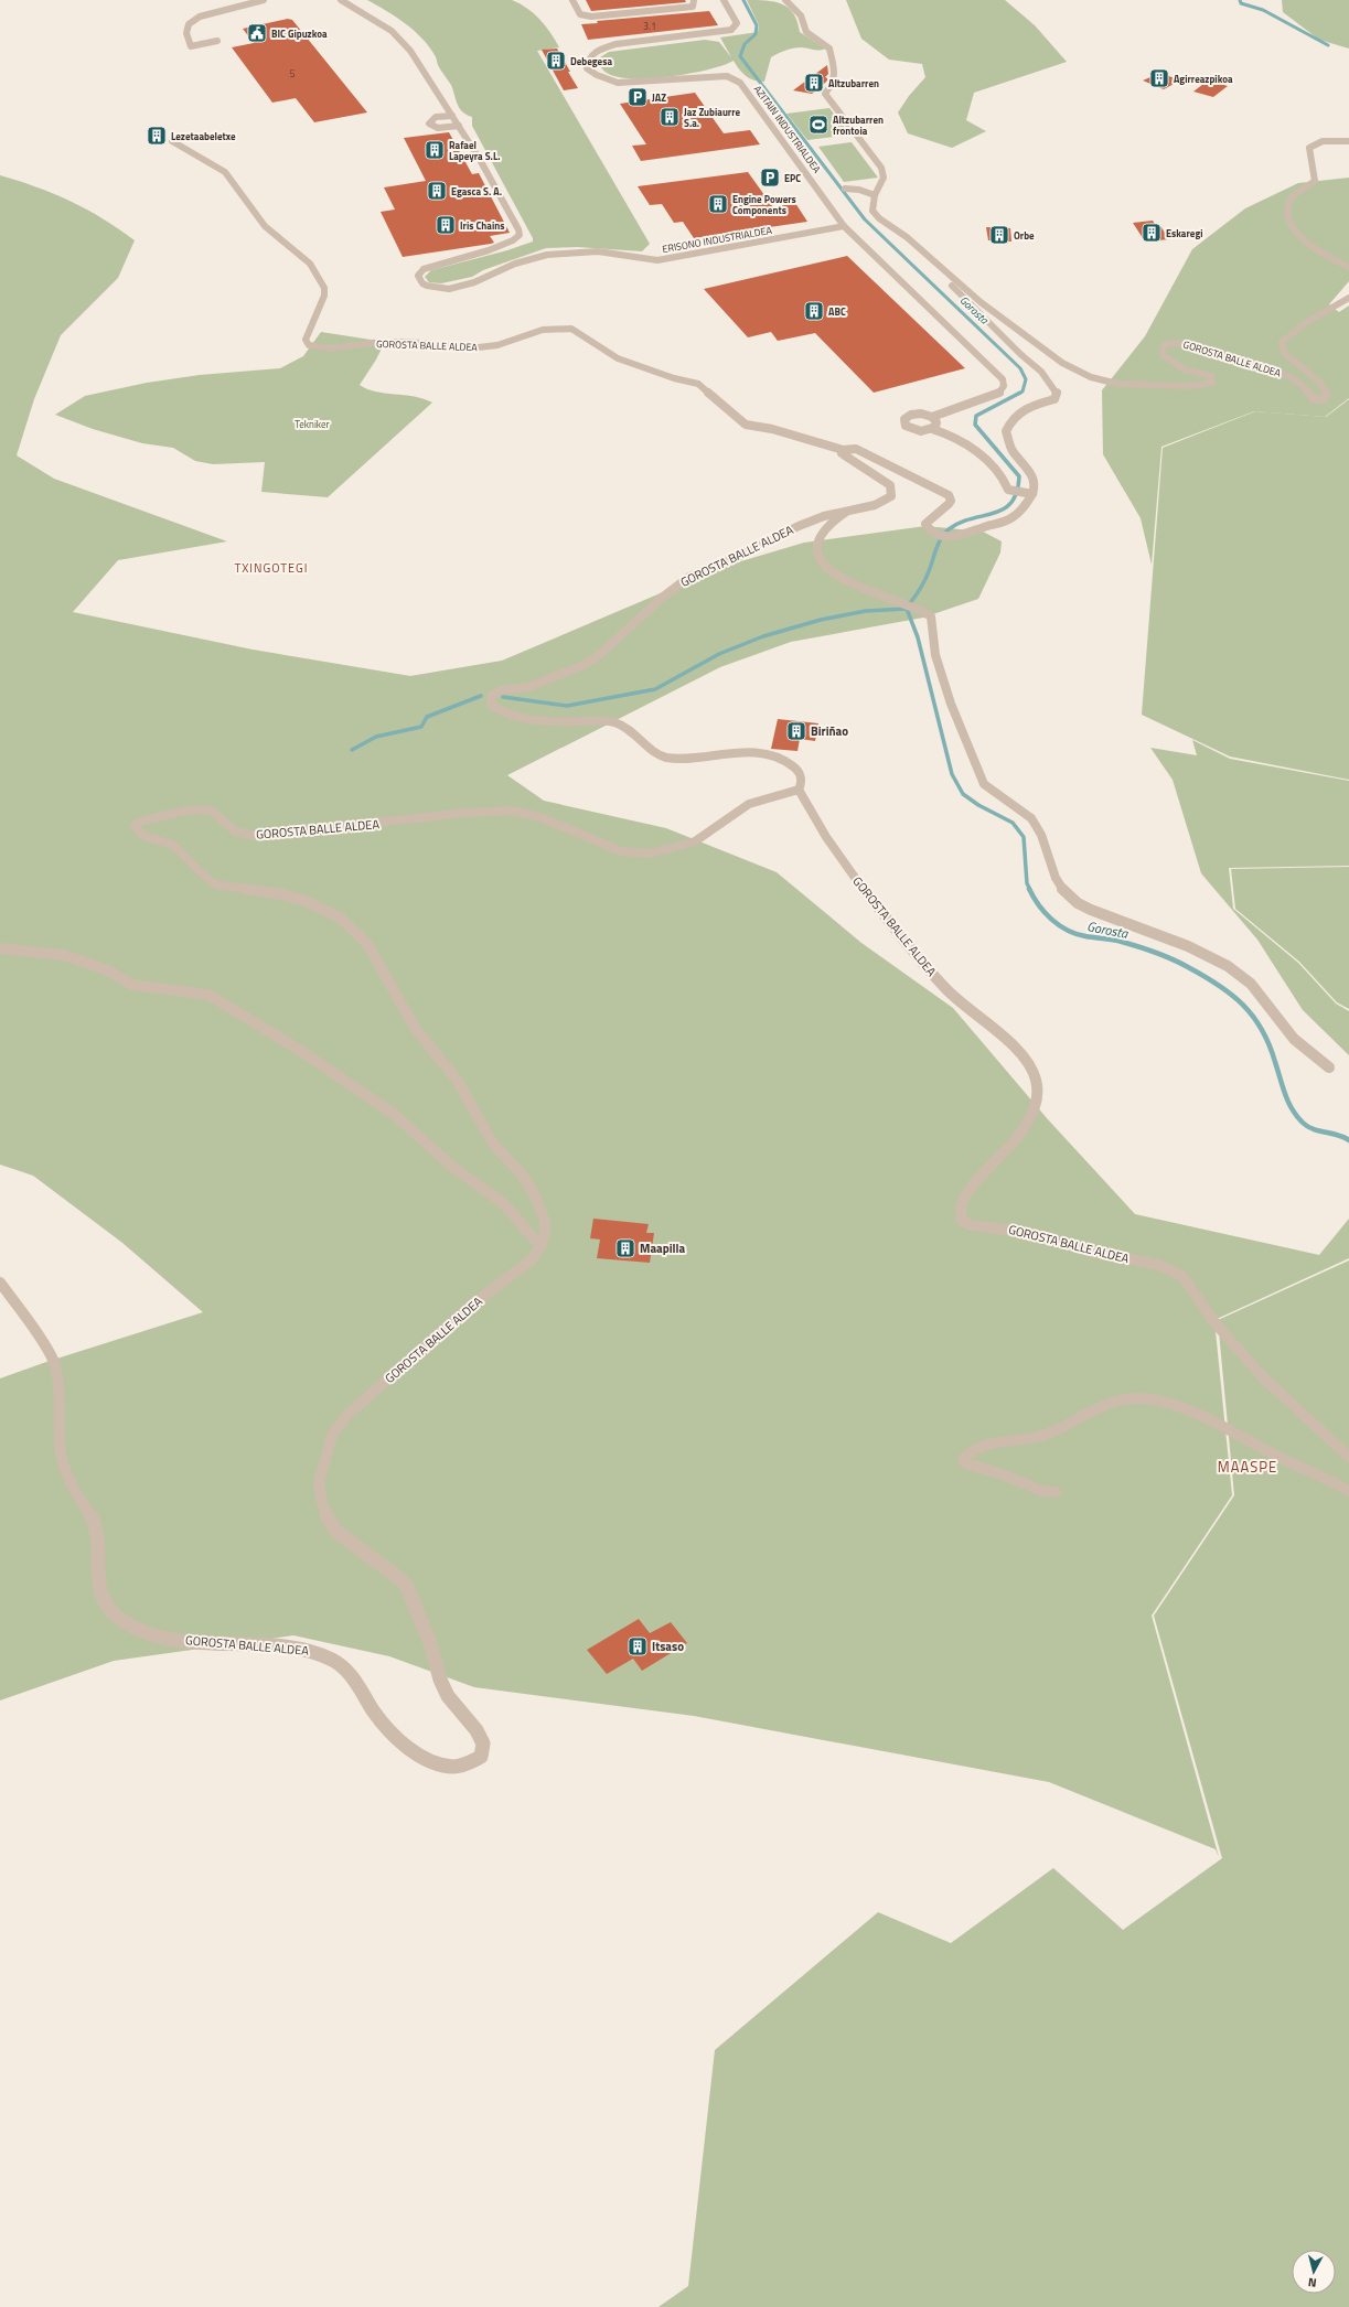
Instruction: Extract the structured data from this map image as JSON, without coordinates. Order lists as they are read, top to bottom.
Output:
{
  "streets": {
    "street": ["AZITAIN INDUSTRIALDEA", "ERISONO INDUSTRIALDEA", "GOROSTA BALLE ALDEA"]
  },
  "crossings": [
    ["AZITAIN INDUSTRIALDEA", "ERISONO INDUSTRIALDEA"]
  ],
  "districts": ["TXINGOTEGI", "MAASPE"],
  "water": ["Gorosta"],
  "parks": ["Tekniker"],
  "places": {
    "public building": ["BIC Gipuzkoa"],
    "building": [
      "Debegesa",
      "Agirreazpikoa",
      "Altzubarren",
      "Jaz Zubiaurre S.a.",
      "Lezetaabeletxe",
      "Rafael Lapeyra S.L.",
      "Egasca S. A.",
      "Engine Powers Components",
      "Iris Chains",
      "Eskaregi",
      "Orbe",
      "ABC",
      "Biriñao",
      "Maapilla",
      "Itsaso"
    ],
    "parking": ["JAZ", "EPC"],
    "sports": ["Altzubarren frontoia"]
  },
  "house_numbers": ["3.1", "5"],
  "north": "bottom"
}
